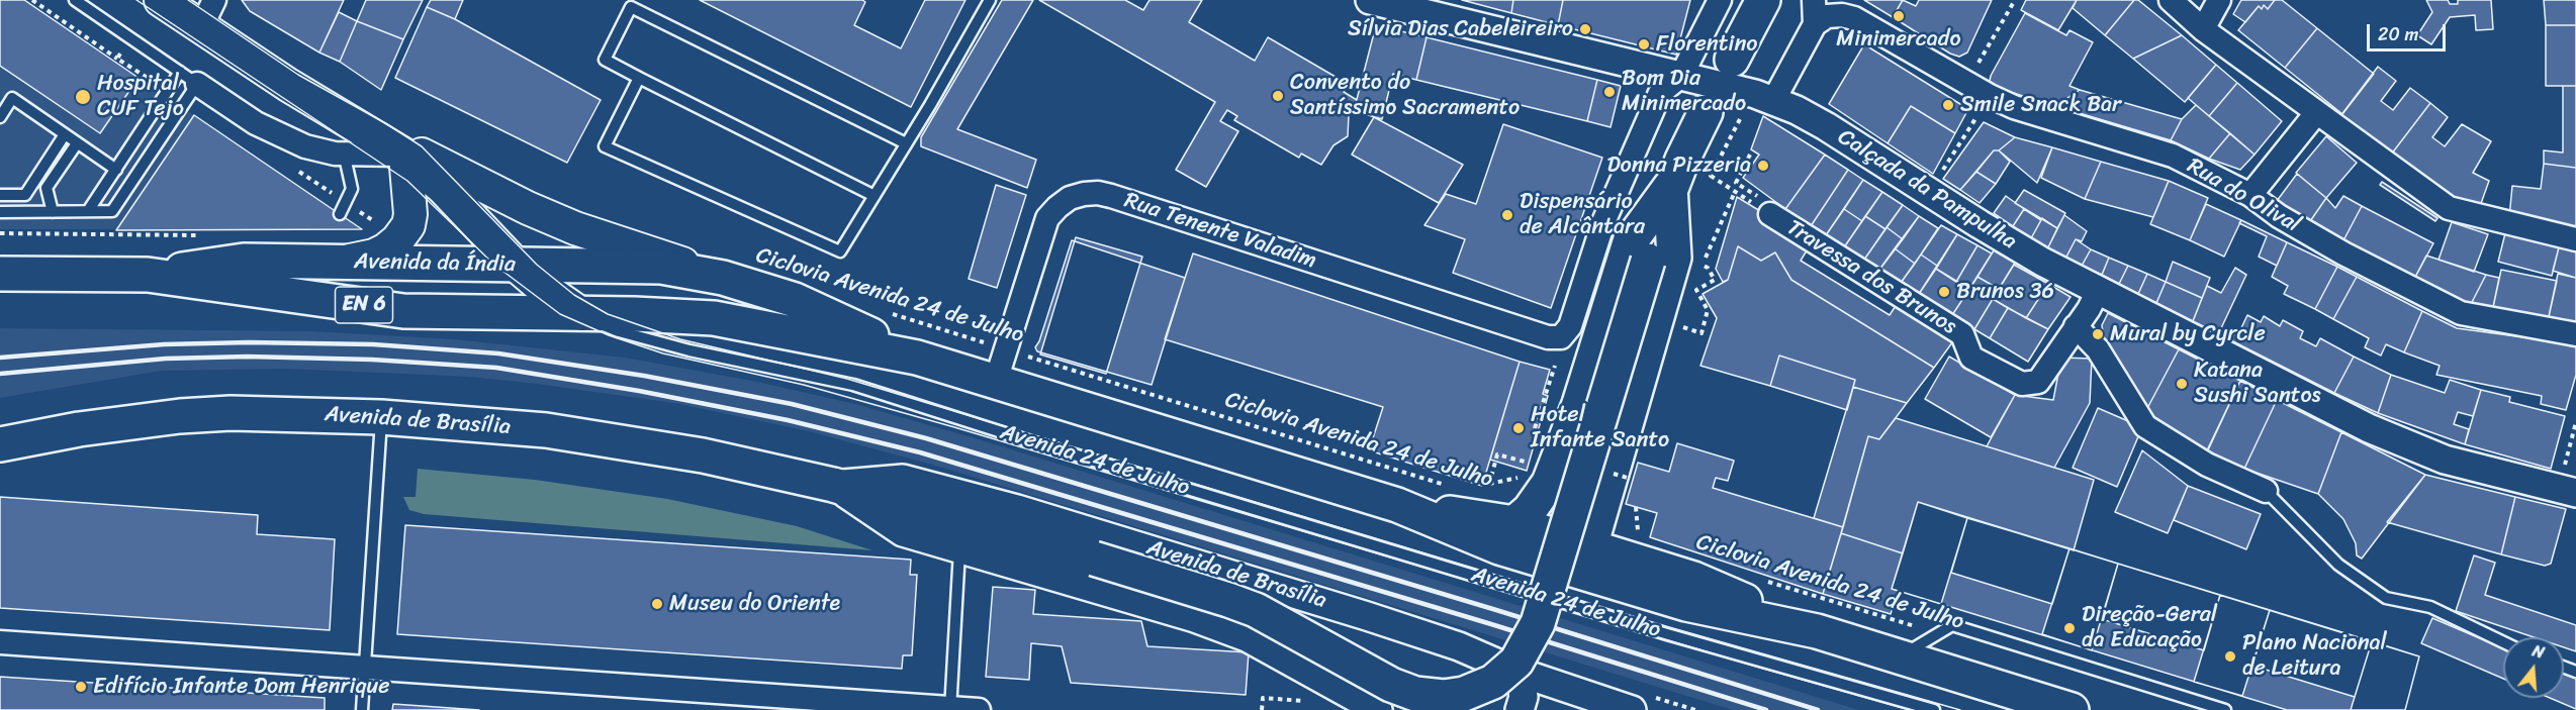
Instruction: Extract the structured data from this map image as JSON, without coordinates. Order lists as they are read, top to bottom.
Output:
{
  "streets": {
    "main road": [
      "Avenida da Índia",
      "EN 6",
      "Avenida de Brasília",
      "Avenida 24 de Julho"
    ],
    "street": [
      "Calçada da Pampulha",
      "Rua do Olival",
      "Rua Tenente Valadim",
      "Travessa dos Brunos"
    ],
    "path": ["Ciclovia Avenida 24 de Julho"]
  },
  "crossings": [
    ["Calçada da Pampulha", "Rua Tenente Valadim"],
    ["Calçada da Pampulha", "Travessa dos Brunos"],
    ["Rua Tenente Valadim", "Ciclovia Avenida 24 de Julho"],
    ["Rua Tenente Valadim", "Avenida 24 de Julho"],
    ["Avenida da Índia", "Avenida 24 de Julho"]
  ],
  "places": [
    "Minimercado",
    "Sílvia Dias Cabeleireiro",
    "Florentino",
    "Bom Dia Minimercado",
    "Convento do Santíssimo Sacramento",
    "Hospital CUF Tejo",
    "Smile Snack Bar",
    "Donna Pizzeria",
    "Dispensário de Alcântara",
    "Brunos 36",
    "Mural by Cyrcle",
    "Katana Sushi Santos",
    "Hotel Infante Santo",
    "Museu do Oriente",
    "Direção-Geral da Educação",
    "Plano Nacional de Leitura",
    "Edifício Infante Dom Henrique"
  ],
  "scale_bar": "20 m",
  "north": "top"
}
